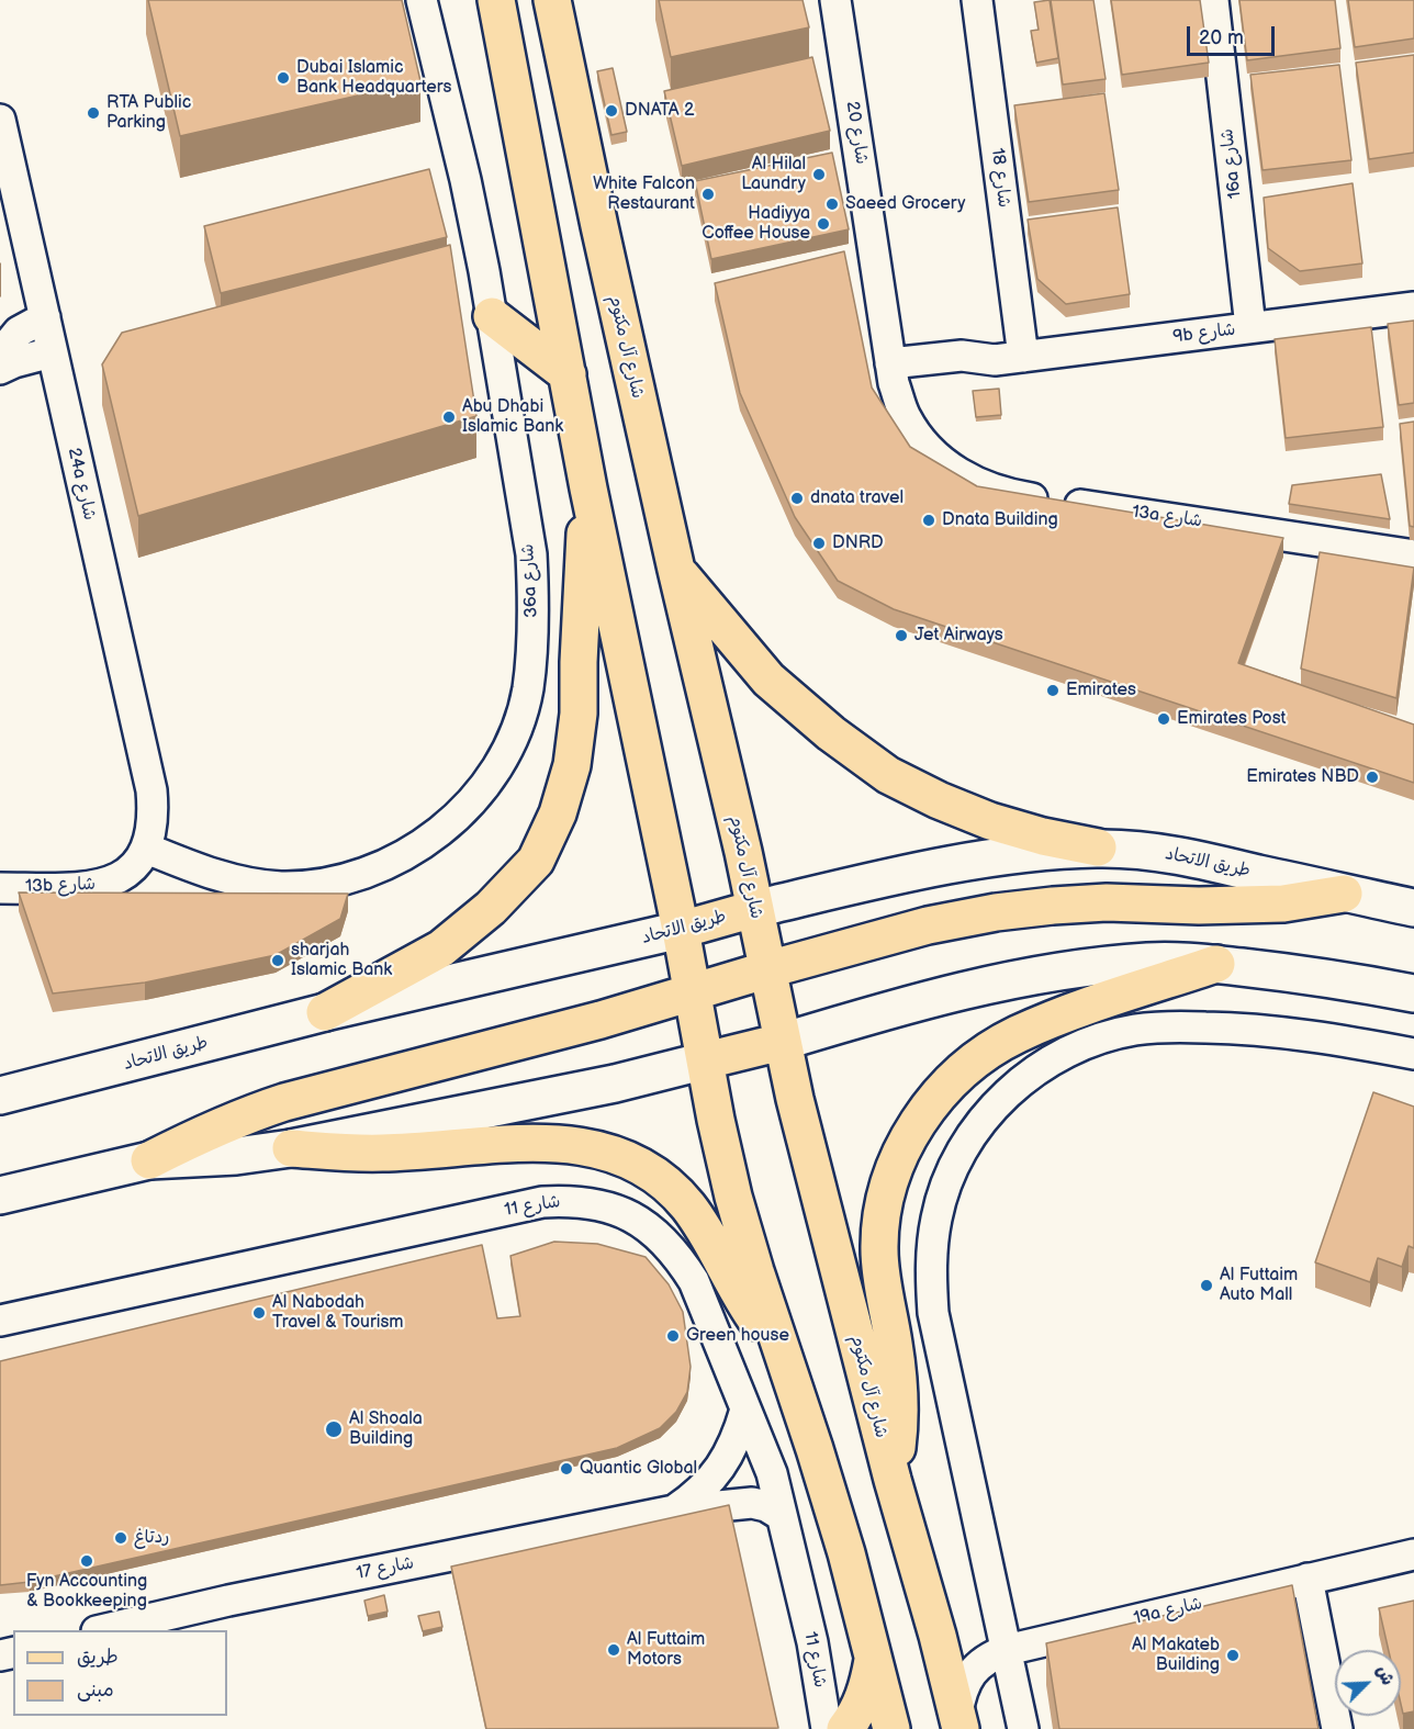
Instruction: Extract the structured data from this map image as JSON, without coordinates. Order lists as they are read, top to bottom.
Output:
{
  "streets": {
    "main road": ["شارع آل مكتوم", "طريق الاتحاد"],
    "street": [
      "شارع 20",
      "16a شارع",
      "شارع 18",
      "9b شارع",
      "24a شارع",
      "13a شارع",
      "36a شارع",
      "13b شارع",
      "شارع 11",
      "شارع 17",
      "19a شارع"
    ]
  },
  "crossings": [
    ["شارع 20", "9b شارع"],
    ["شارع 20", "13a شارع"],
    ["16a شارع", "9b شارع"],
    ["شارع 18", "9b شارع"],
    ["9b شارع", "13a شارع"],
    ["شارع آل مكتوم", "طريق الاتحاد"],
    ["شارع آل مكتوم", "19a شارع"],
    ["24a شارع", "36a شارع"],
    ["24a شارع", "13b شارع"],
    ["36a شارع", "13b شارع"],
    ["شارع 11", "شارع 17"]
  ],
  "places": [
    "Dubai Islamic Bank Headquarters",
    "DNATA 2",
    "RTA Public Parking",
    "Al Hilal Laundry",
    "White Falcon Restaurant",
    "Saeed Grocery",
    "Hadiyya Coffee House",
    "Abu Dhabi Islamic Bank",
    "dnata travel",
    "Dnata Building",
    "DNRD",
    "Jet Airways",
    "Emirates",
    "Emirates Post",
    "Emirates NBD",
    "sharjah Islamic Bank",
    "Al Futtaim Auto Mall",
    "Al Nabodah Travel & Tourism",
    "Green house",
    "Al Shoala Building",
    "Quantic Global",
    "ردتاغ",
    "Fyn Accounting & Bookkeeping",
    "Al Futtaim Motors",
    "Al Makateb Building"
  ],
  "legend": ["طريق", "مبنى"],
  "scale_bar": "20 m",
  "north": "top right"
}
